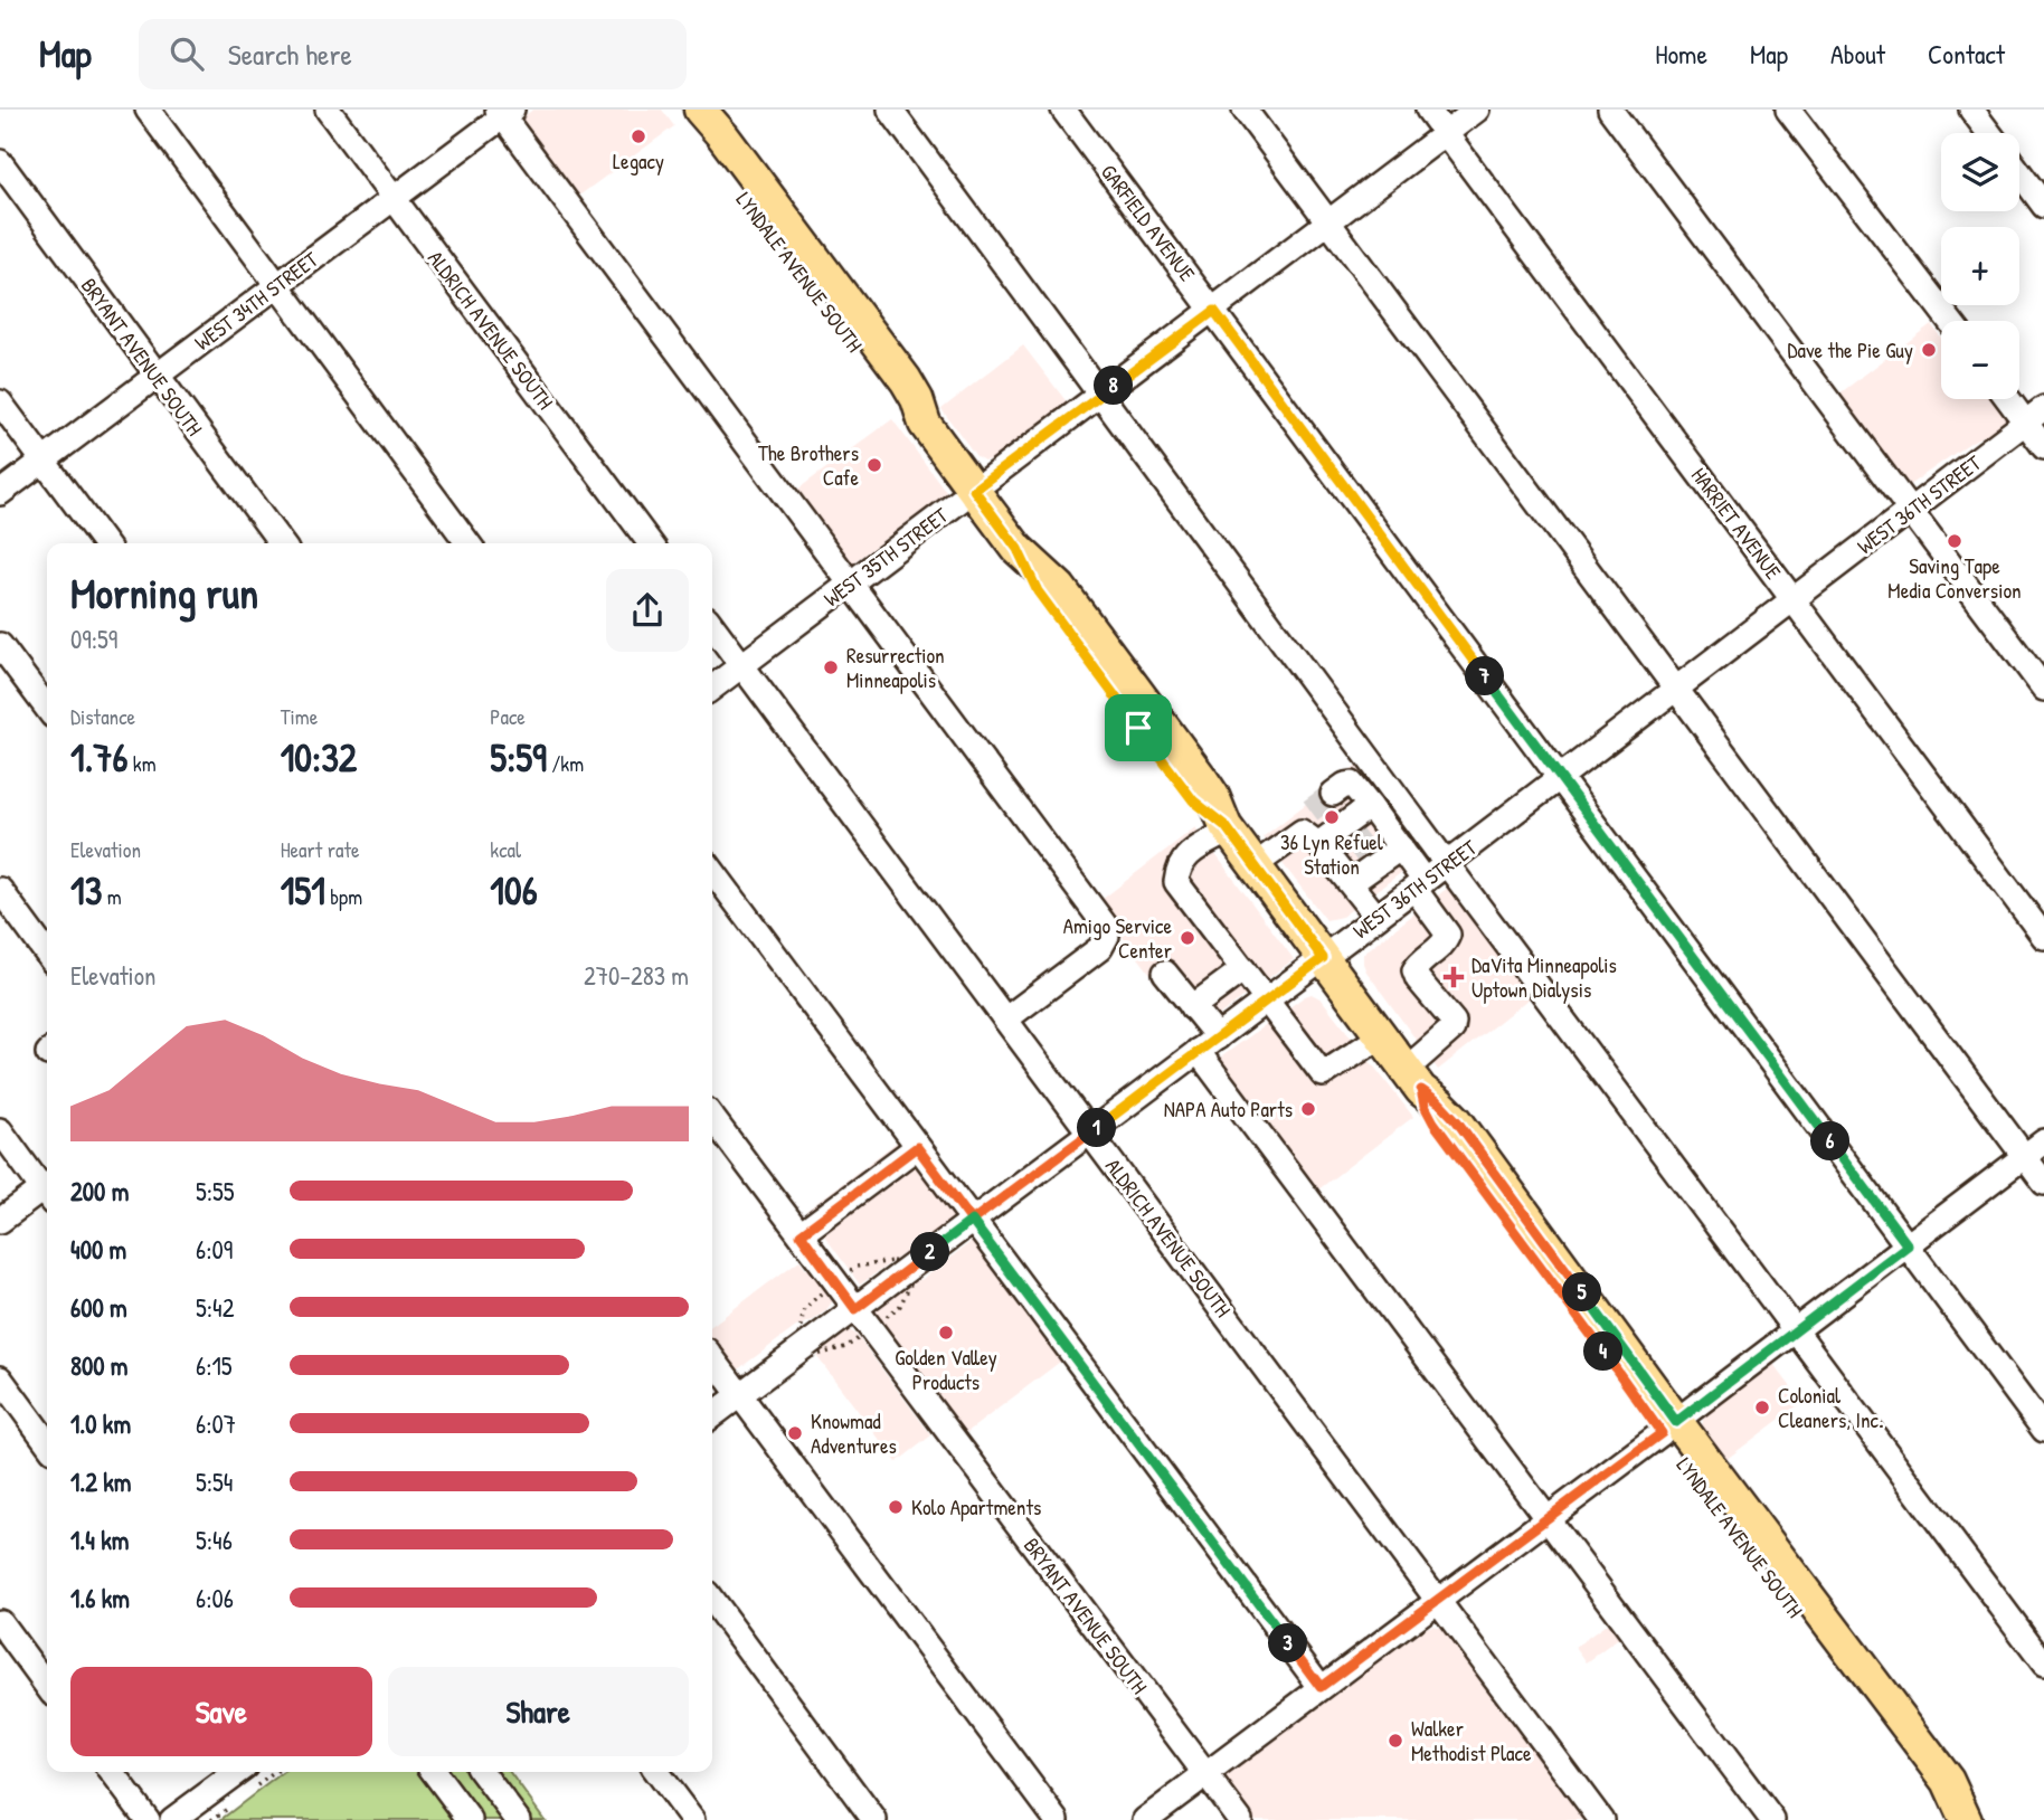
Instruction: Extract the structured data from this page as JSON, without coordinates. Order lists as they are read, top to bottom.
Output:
{
  "streets": {
    "main road": ["LYNDALE AVENUE SOUTH"],
    "street": [
      "GARFIELD AVENUE",
      "WEST 34TH STREET",
      "ALDRICH AVENUE SOUTH",
      "BRYANT AVENUE SOUTH",
      "WEST 36TH STREET",
      "HARRIET AVENUE",
      "WEST 35TH STREET"
    ]
  },
  "crossings": [
    ["GARFIELD AVENUE", "WEST 36TH STREET"],
    ["GARFIELD AVENUE", "WEST 35TH STREET"],
    ["LYNDALE AVENUE SOUTH", "WEST 36TH STREET"],
    ["LYNDALE AVENUE SOUTH", "WEST 35TH STREET"],
    ["WEST 34TH STREET", "ALDRICH AVENUE SOUTH"],
    ["WEST 34TH STREET", "BRYANT AVENUE SOUTH"],
    ["ALDRICH AVENUE SOUTH", "WEST 36TH STREET"],
    ["ALDRICH AVENUE SOUTH", "WEST 35TH STREET"],
    ["BRYANT AVENUE SOUTH", "WEST 36TH STREET"],
    ["WEST 36TH STREET", "HARRIET AVENUE"],
    ["HARRIET AVENUE", "WEST 35TH STREET"]
  ],
  "places": {
    "other": [
      "Legacy",
      "Dave the Pie Guy",
      "The Brothers Cafe",
      "Saving Tape Media Conversion",
      "Resurrection Minneapolis",
      "36 Lyn Refuel Station",
      "Amigo Service Center",
      "NAPA Auto Parts",
      "Golden Valley Products",
      "Colonial Cleaners, Inc.",
      "Knowmad Adventures",
      "Kolo Apartments",
      "Walker Methodist Place"
    ],
    "health": ["DaVita Minneapolis Uptown Dialysis"]
  },
  "page": {
    "header": "Map",
    "search": "Search here",
    "nav": [
      "Home",
      "Map",
      "About",
      "Contact"
    ],
    "map_buttons": ["+", "−"],
    "pins": [
      "8",
      "7",
      "1",
      "6",
      "2",
      "5",
      "4",
      "3"
    ],
    "heading": ["Morning run", "09:59"],
    "stats": [
      ["Distance", "1.76 km"],
      ["Time", "10:32"],
      ["Pace", "5:59 /km"],
      ["Elevation", "13 m"],
      ["Heart rate", "151 bpm"],
      ["kcal", "106"]
    ],
    "chart": ["Elevation", "270–283 m"],
    "list": [
      {
        "name": "200 m",
        "note": "5:55"
      },
      {
        "name": "400 m",
        "note": "6:09"
      },
      {
        "name": "600 m",
        "note": "5:42"
      },
      {
        "name": "800 m",
        "note": "6:15"
      },
      {
        "name": "1.0 km",
        "note": "6:07"
      },
      {
        "name": "1.2 km",
        "note": "5:54"
      },
      {
        "name": "1.4 km",
        "note": "5:46"
      },
      {
        "name": "1.6 km",
        "note": "6:06"
      }
    ],
    "buttons": ["Save", "Share"]
  }
}
